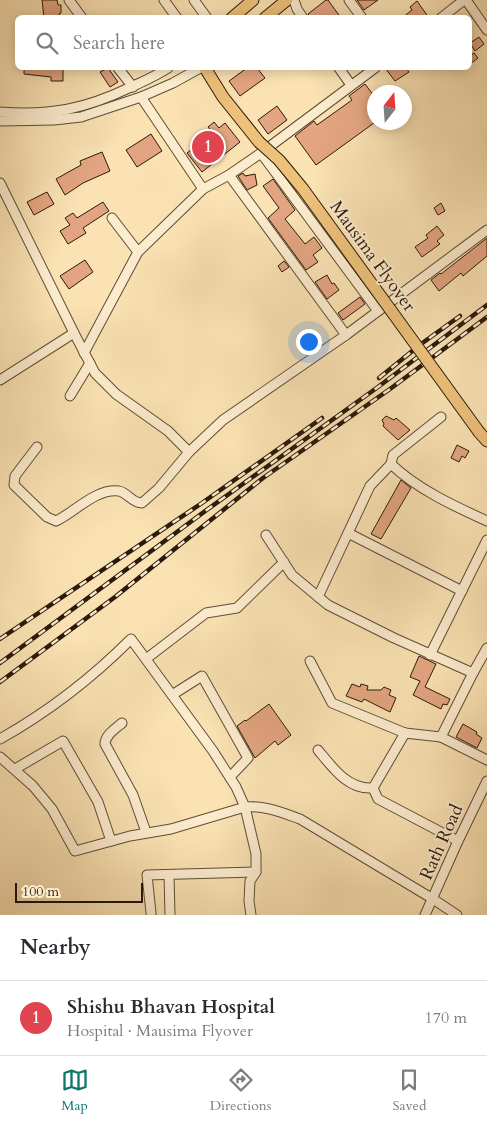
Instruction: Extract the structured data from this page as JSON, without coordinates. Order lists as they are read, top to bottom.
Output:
{
  "streets": {
    "main road": ["Mausima Flyover"],
    "street": ["Rath Road"]
  },
  "scale_bar": "100 m",
  "north": "top",
  "page": {
    "search": "Search here",
    "pins": "1",
    "scale": "100 m",
    "heading": "Nearby",
    "list": [
      {
        "mark": "1",
        "name": "Shishu Bhavan Hospital",
        "note": "Hospital · Mausima Flyover",
        "value": "170 m"
      }
    ],
    "nav": ["Map", "Directions", "Saved"]
  }
}
